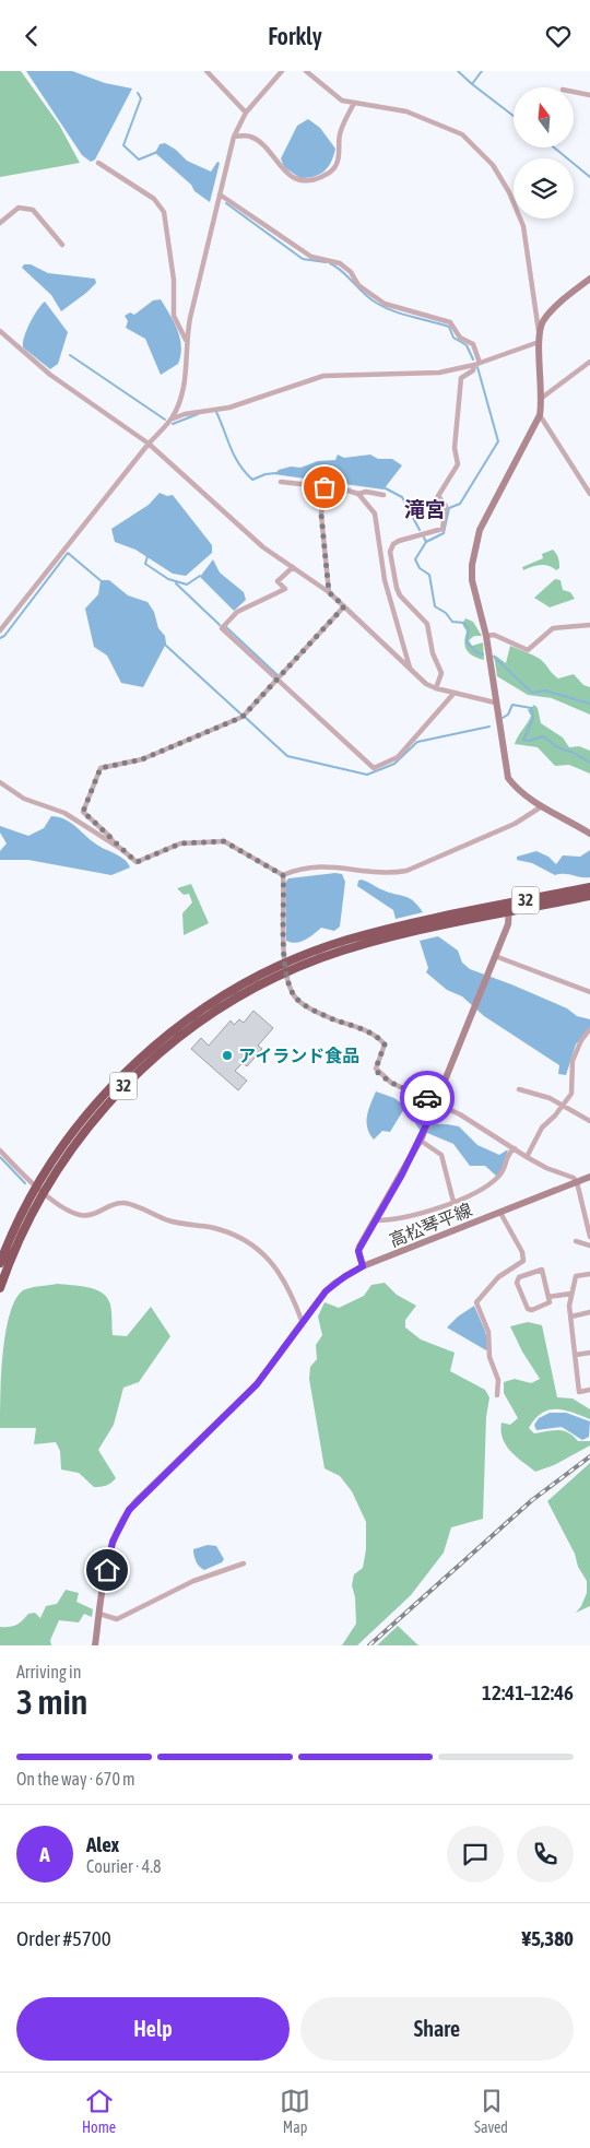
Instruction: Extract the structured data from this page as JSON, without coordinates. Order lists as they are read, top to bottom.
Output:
{
  "streets": {
    "highway": ["32"],
    "street": ["高松琴平線"]
  },
  "districts": ["滝宮"],
  "places": ["アイランド食品"],
  "north": "top",
  "page": {
    "header": "Forkly",
    "heading": ["3 min", "Arriving in", "12:41–12:46"],
    "panel": [
      "Alex",
      "Courier · 4.8",
      "Order #5700",
      "¥5,380"
    ],
    "bar": "On the way · 670 m",
    "round": "A",
    "buttons": ["Help", "Share"],
    "tabs": ["Home", "Map", "Saved"]
  }
}
